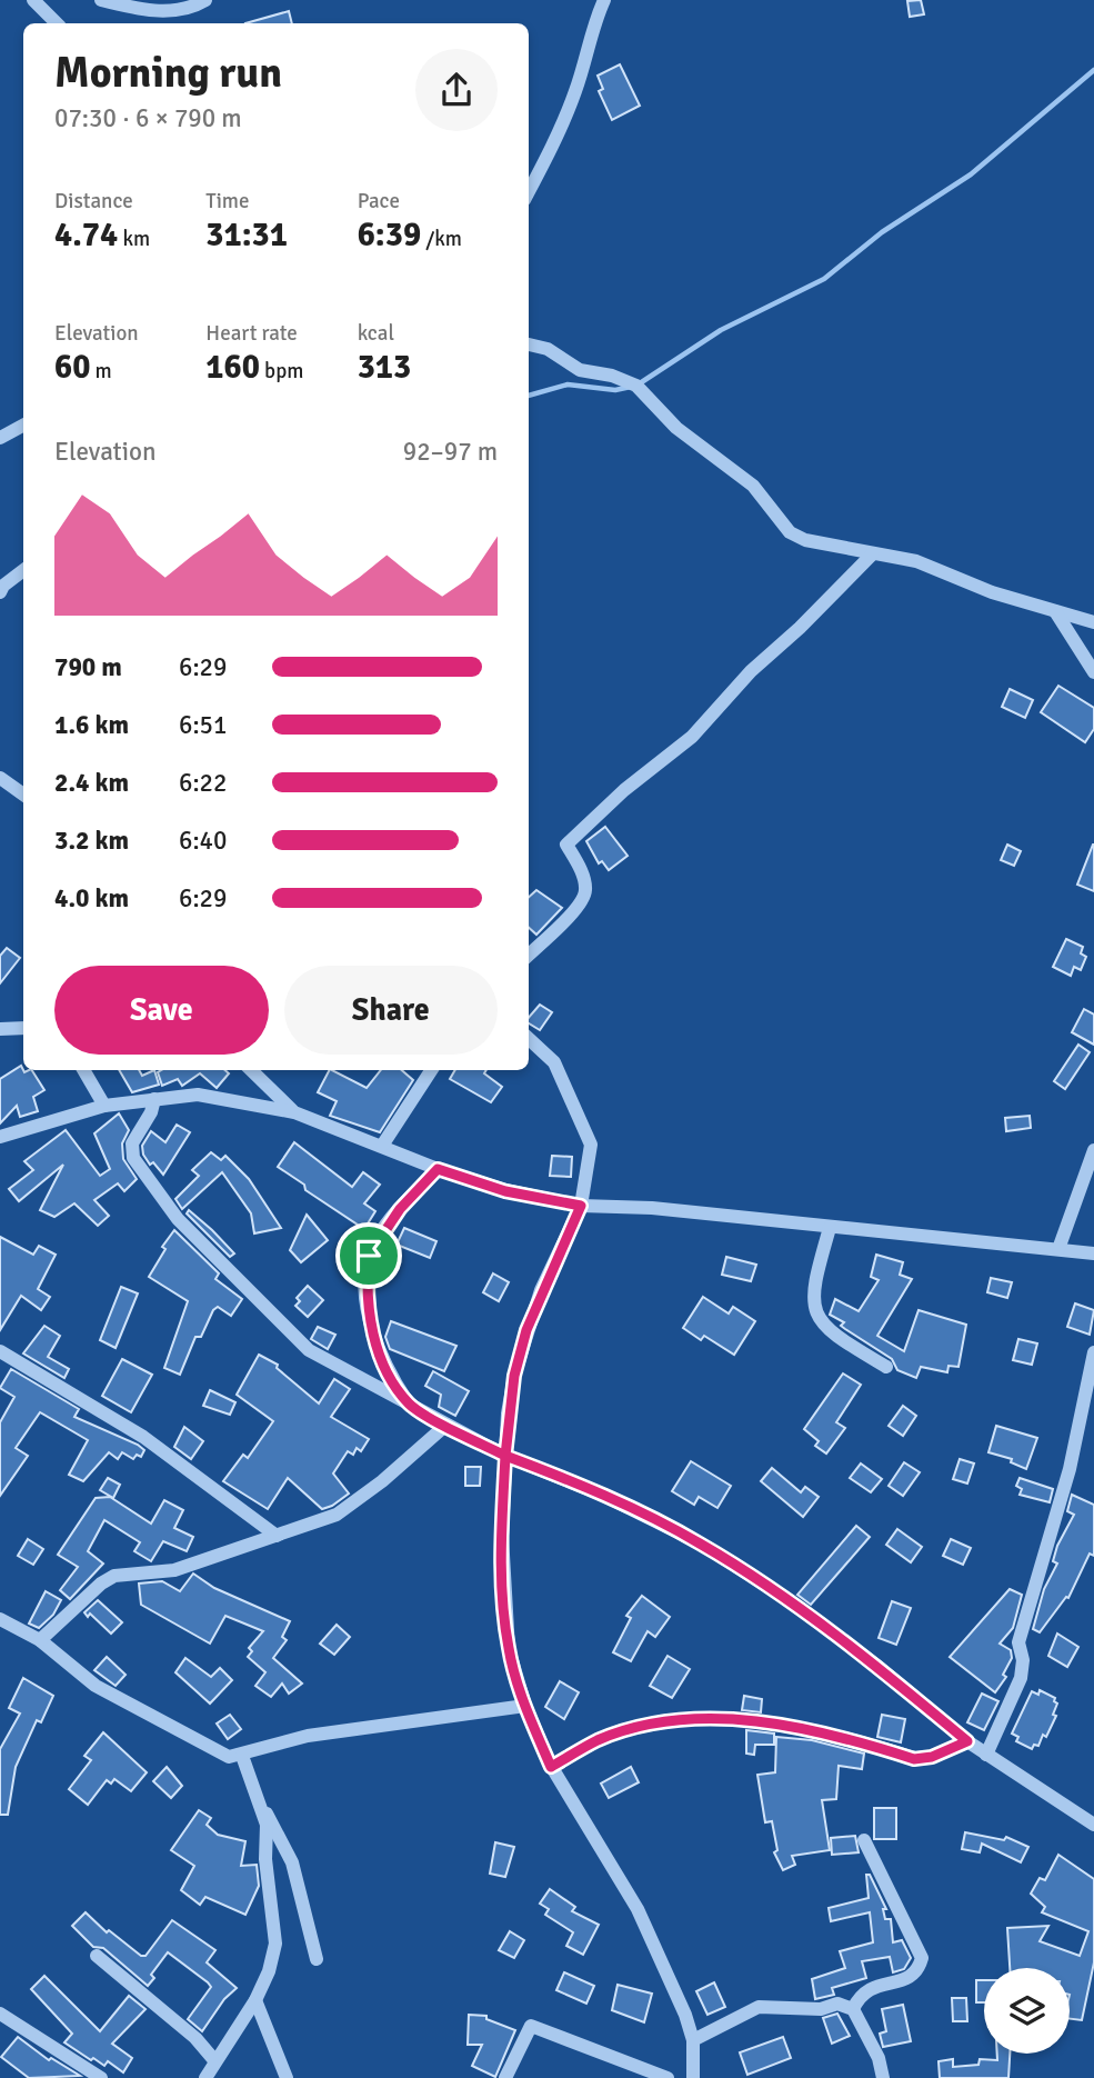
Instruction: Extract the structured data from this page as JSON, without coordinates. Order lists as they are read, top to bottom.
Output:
{
  "page": {
    "heading": ["Morning run", "07:30 · 6 × 790 m"],
    "stats": [
      ["Distance", "4.74 km"],
      ["Time", "31:31"],
      ["Pace", "6:39 /km"],
      ["Elevation", "60 m"],
      ["Heart rate", "160 bpm"],
      ["kcal", "313"]
    ],
    "chart": ["Elevation", "92–97 m"],
    "list": [
      {
        "name": "790 m",
        "note": "6:29"
      },
      {
        "name": "1.6 km",
        "note": "6:51"
      },
      {
        "name": "2.4 km",
        "note": "6:22"
      },
      {
        "name": "3.2 km",
        "note": "6:40"
      },
      {
        "name": "4.0 km",
        "note": "6:29"
      }
    ],
    "buttons": ["Save", "Share"]
  }
}
